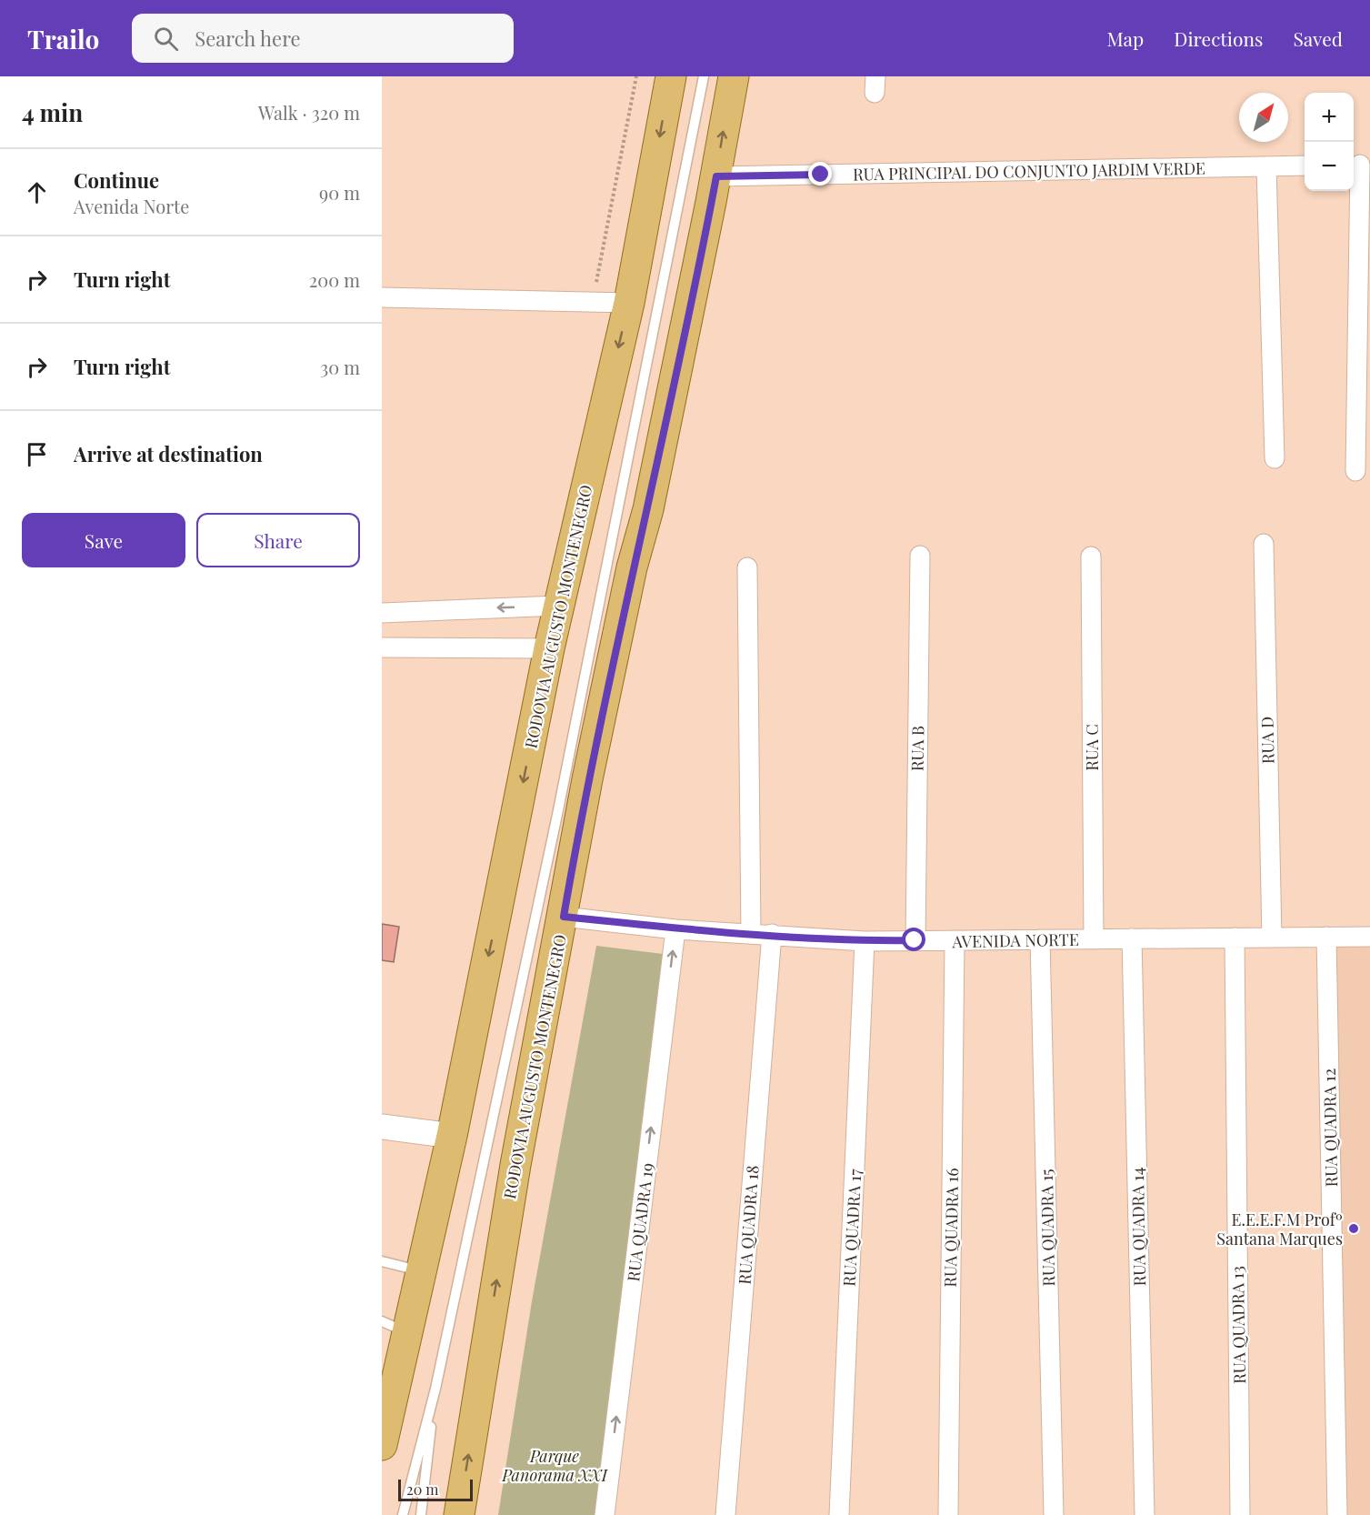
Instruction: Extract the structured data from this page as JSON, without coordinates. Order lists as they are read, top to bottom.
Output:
{
  "streets": {
    "main road": ["RODOVIA AUGUSTO MONTENEGRO"],
    "street": [
      "RUA PRINCIPAL DO CONJUNTO JARDIM VERDE",
      "RUA D",
      "RUA C",
      "RUA B",
      "AVENIDA NORTE",
      "RUA QUADRA 12",
      "RUA QUADRA 19",
      "RUA QUADRA 18",
      "RUA QUADRA 14",
      "RUA QUADRA 17",
      "RUA QUADRA 16",
      "RUA QUADRA 15",
      "RUA QUADRA 13"
    ]
  },
  "crossings": [
    ["RUA PRINCIPAL DO CONJUNTO JARDIM VERDE", "RODOVIA AUGUSTO MONTENEGRO"],
    ["RODOVIA AUGUSTO MONTENEGRO", "AVENIDA NORTE"],
    ["RUA D", "AVENIDA NORTE"],
    ["RUA C", "AVENIDA NORTE"],
    ["RUA B", "AVENIDA NORTE"],
    ["AVENIDA NORTE", "RUA QUADRA 12"],
    ["AVENIDA NORTE", "RUA QUADRA 19"],
    ["AVENIDA NORTE", "RUA QUADRA 18"],
    ["AVENIDA NORTE", "RUA QUADRA 14"],
    ["AVENIDA NORTE", "RUA QUADRA 17"],
    ["AVENIDA NORTE", "RUA QUADRA 16"],
    ["AVENIDA NORTE", "RUA QUADRA 15"],
    ["AVENIDA NORTE", "RUA QUADRA 13"]
  ],
  "one_way": ["RUA QUADRA 19"],
  "parks": ["Parque Panorama XXI"],
  "places": ["E.E.E.F.M Profº Santana Marques"],
  "scale_bar": "20 m",
  "north": "top right",
  "page": {
    "header": "Trailo",
    "search": "Search here",
    "nav": ["Map", "Directions", "Saved"],
    "heading": ["4 min", "Walk · 320 m"],
    "map_buttons": ["+", "−"],
    "list": [
      ["Continue", "Avenida Norte", "90 m"],
      ["Turn right", "200 m"],
      ["Turn right", "30 m"],
      "Arrive at destination"
    ],
    "buttons": ["Save", "Share"],
    "scale": "20 m"
  }
}
